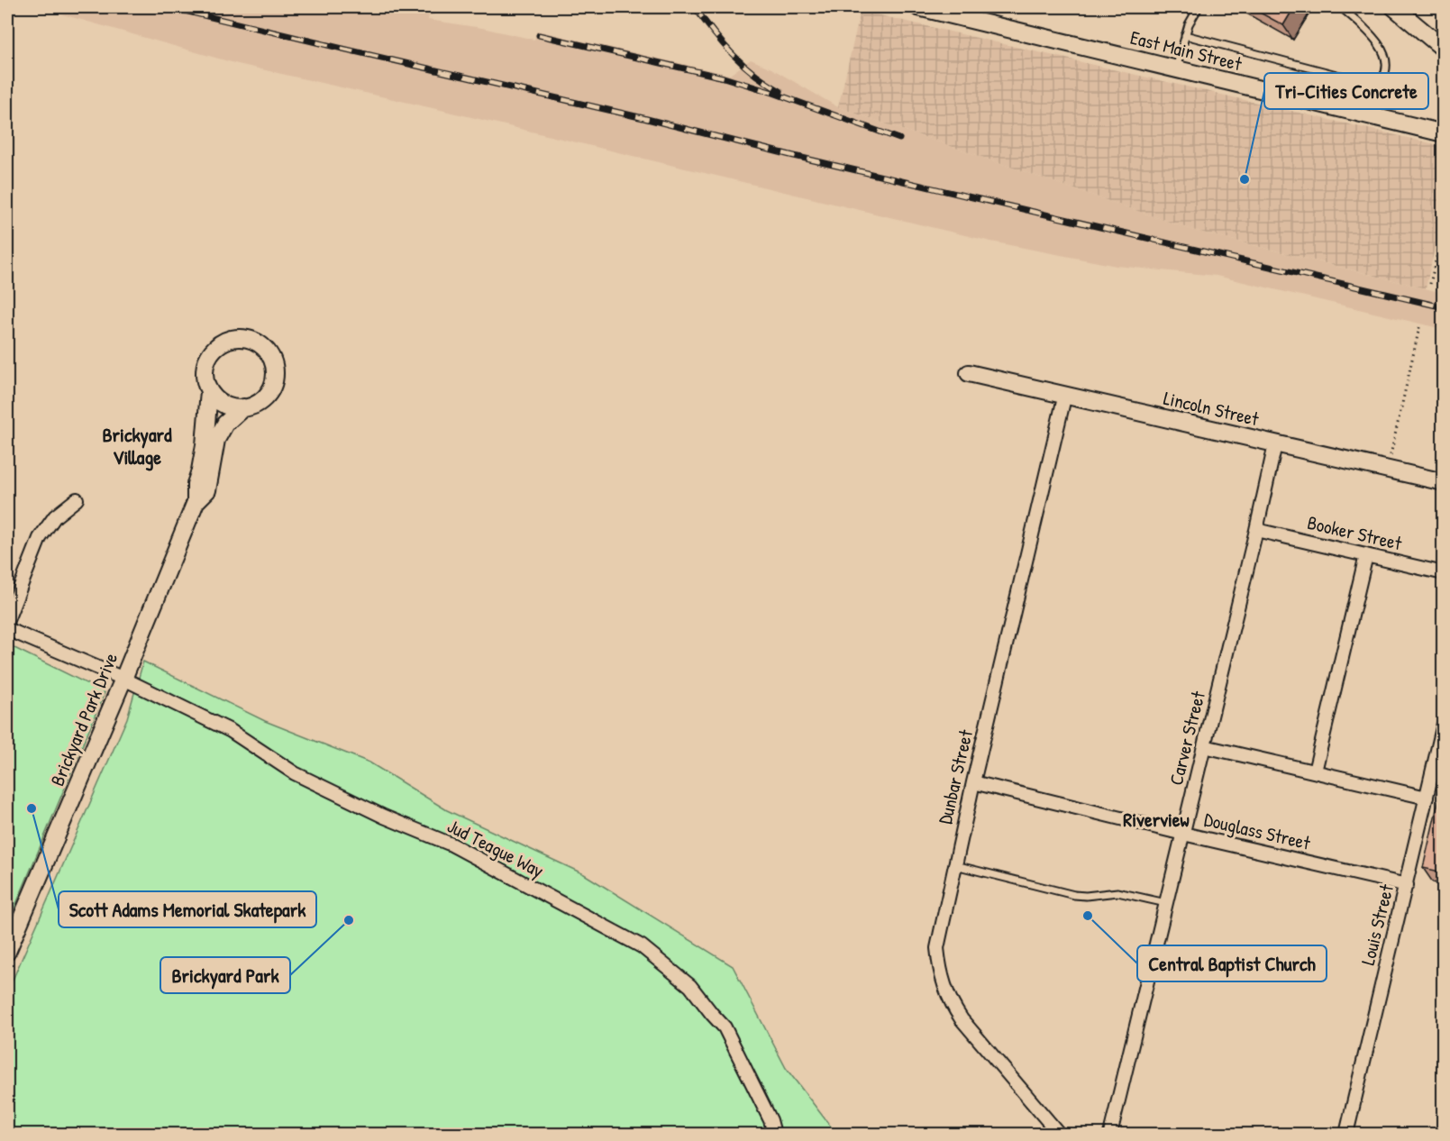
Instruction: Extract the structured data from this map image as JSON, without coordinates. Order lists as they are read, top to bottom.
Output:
{
  "streets": {
    "street": [
      "East Main Street",
      "Lincoln Street",
      "Booker Street",
      "Brickyard Park Drive",
      "Carver Street",
      "Dunbar Street",
      "Douglass Street",
      "Jud Teague Way",
      "Louis Street"
    ]
  },
  "crossings": [
    ["Lincoln Street", "Carver Street"],
    ["Lincoln Street", "Dunbar Street"],
    ["Booker Street", "Carver Street"],
    ["Brickyard Park Drive", "Jud Teague Way"],
    ["Carver Street", "Douglass Street"],
    ["Dunbar Street", "Douglass Street"],
    ["Douglass Street", "Louis Street"]
  ],
  "districts": ["Brickyard Village", "Riverview"],
  "places": [
    "Tri-Cities Concrete",
    "Scott Adams Memorial Skatepark",
    "Central Baptist Church",
    "Brickyard Park"
  ]
}
